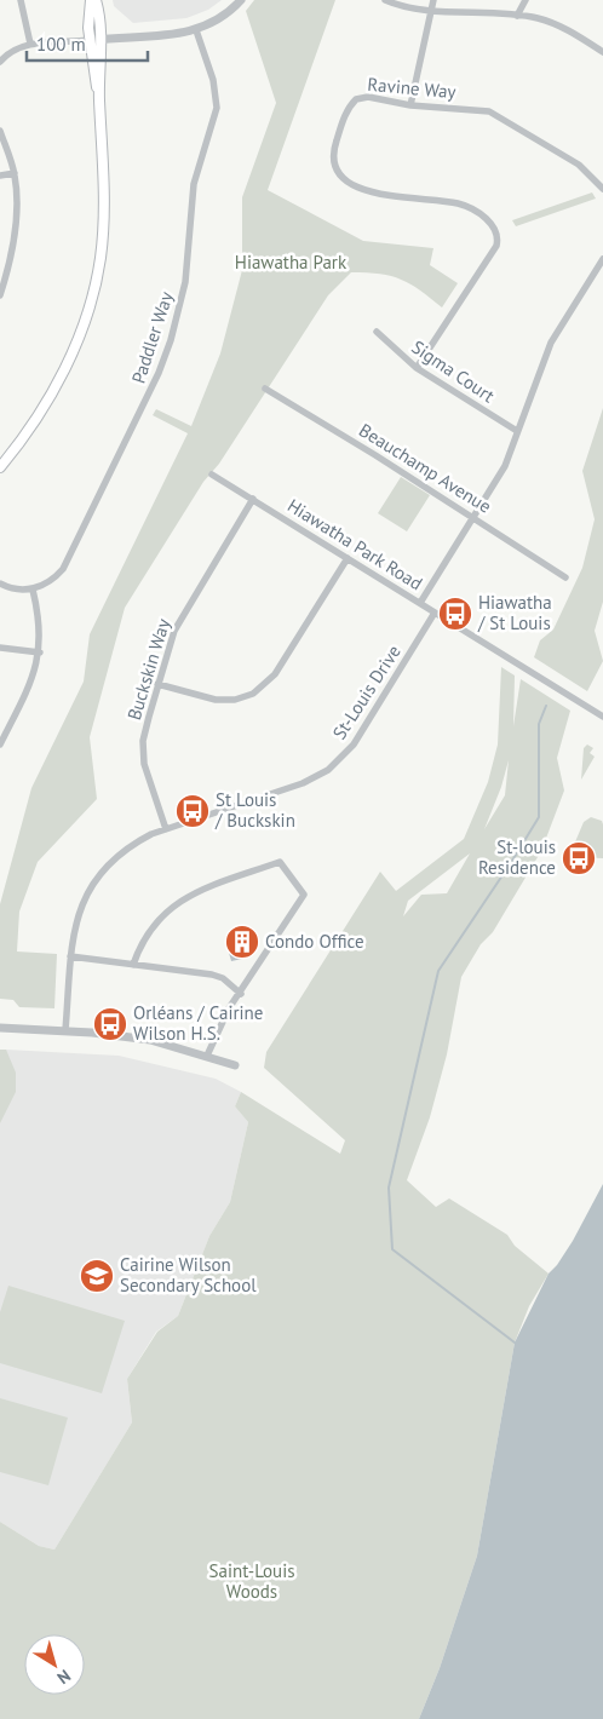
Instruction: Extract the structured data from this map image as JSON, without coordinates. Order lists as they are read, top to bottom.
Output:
{
  "streets": {
    "street": [
      "Ravine Way",
      "Paddler Way",
      "Sigma Court",
      "Beauchamp Avenue",
      "Hiawatha Park Road",
      "Buckskin Way",
      "St-Louis Drive"
    ]
  },
  "crossings": [
    ["Ravine Way", "Sigma Court"],
    ["Hiawatha Park Road", "Buckskin Way"],
    ["Hiawatha Park Road", "St-Louis Drive"],
    ["Buckskin Way", "St-Louis Drive"]
  ],
  "parks": ["Hiawatha Park", "Saint-Louis Woods"],
  "places": {
    "bus stop": [
      "Hiawatha / St Louis",
      "St Louis / Buckskin",
      "St-louis Residence",
      "Orléans / Cairine Wilson H.S."
    ],
    "building": ["Condo Office"],
    "school or university": ["Cairine Wilson Secondary School"]
  },
  "scale_bar": "100 m",
  "north": "bottom right"
}
